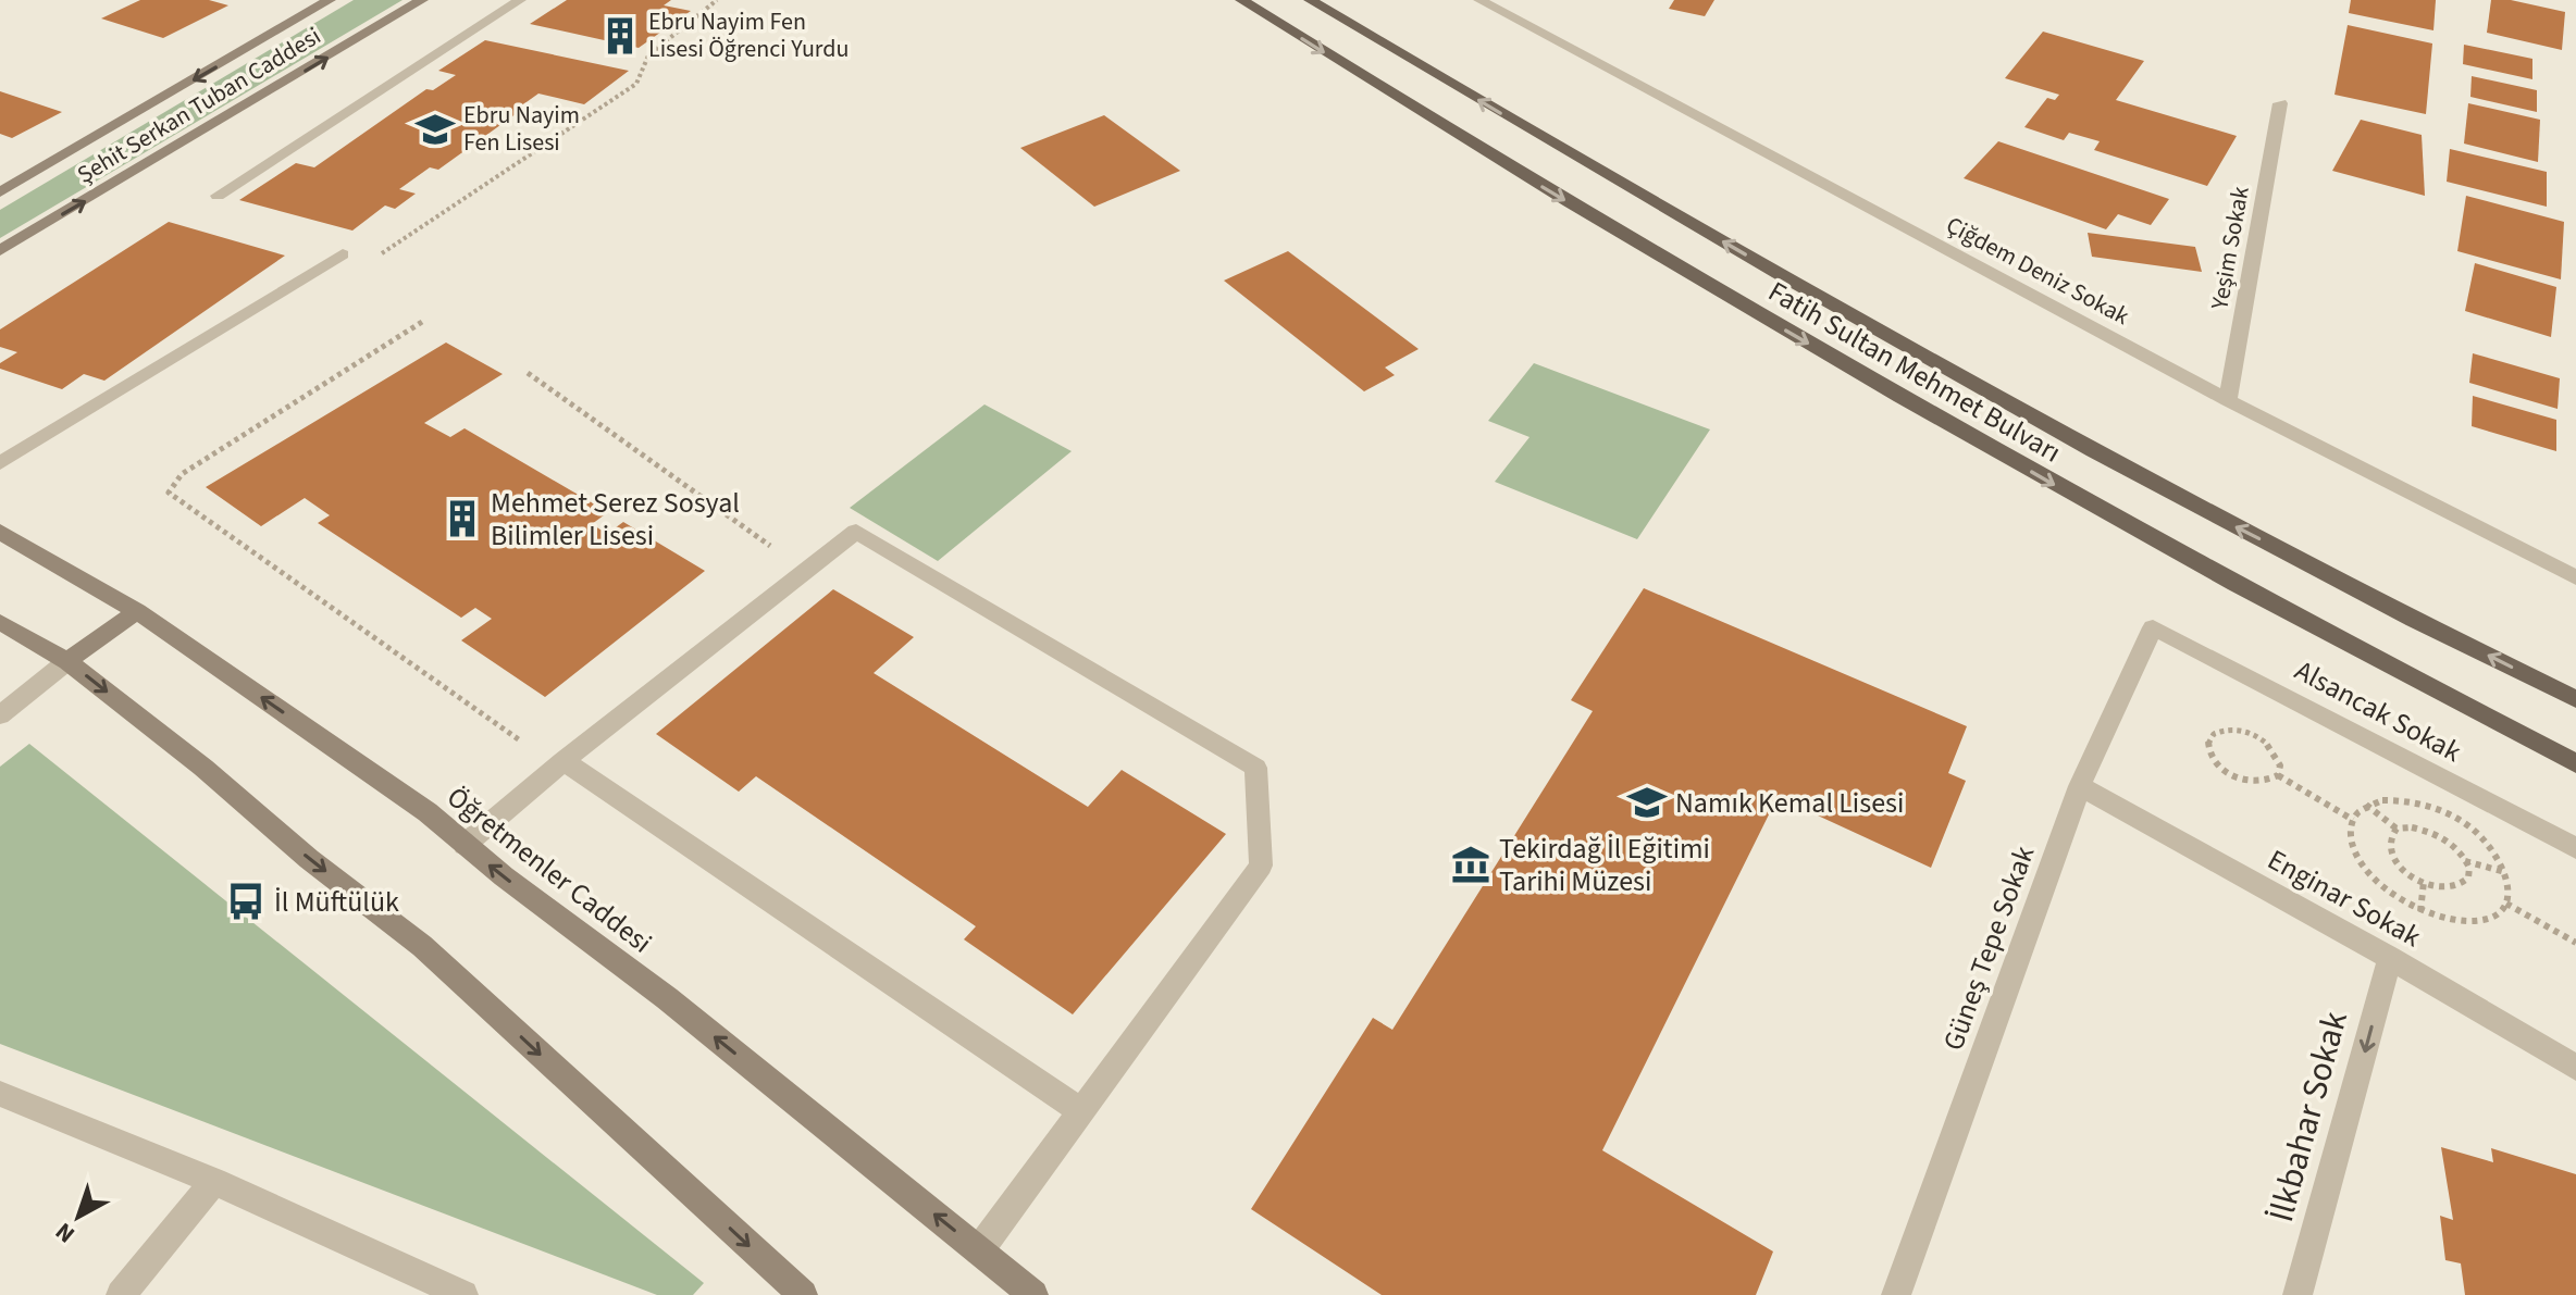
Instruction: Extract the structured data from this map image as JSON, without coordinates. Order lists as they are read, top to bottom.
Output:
{
  "streets": {
    "main road": ["Şehit Serkan Tuban Caddesi", "Fatih Sultan Mehmet Bulvarı", "Öğretmenler Caddesi"],
    "street": [
      "Yeşim Sokak",
      "Çiğdem Deniz Sokak",
      "Alsancak Sokak",
      "Enginar Sokak",
      "Güneş Tepe Sokak",
      "İlkbahar Sokak"
    ]
  },
  "crossings": [
    ["Yeşim Sokak", "Çiğdem Deniz Sokak"],
    ["Alsancak Sokak", "Güneş Tepe Sokak"],
    ["Enginar Sokak", "Güneş Tepe Sokak"],
    ["Enginar Sokak", "İlkbahar Sokak"]
  ],
  "one_way": ["İlkbahar Sokak"],
  "places": {
    "building": ["Ebru Nayim Fen Lisesi Öğrenci Yurdu", "Mehmet Serez Sosyal Bilimler Lisesi"],
    "school or university": ["Ebru Nayim Fen Lisesi", "Namık Kemal Lisesi"],
    "museum": ["Tekirdağ İl Eğitimi Tarihi Müzesi"],
    "bus stop": ["İl Müftülük"]
  },
  "north": "bottom left"
}
